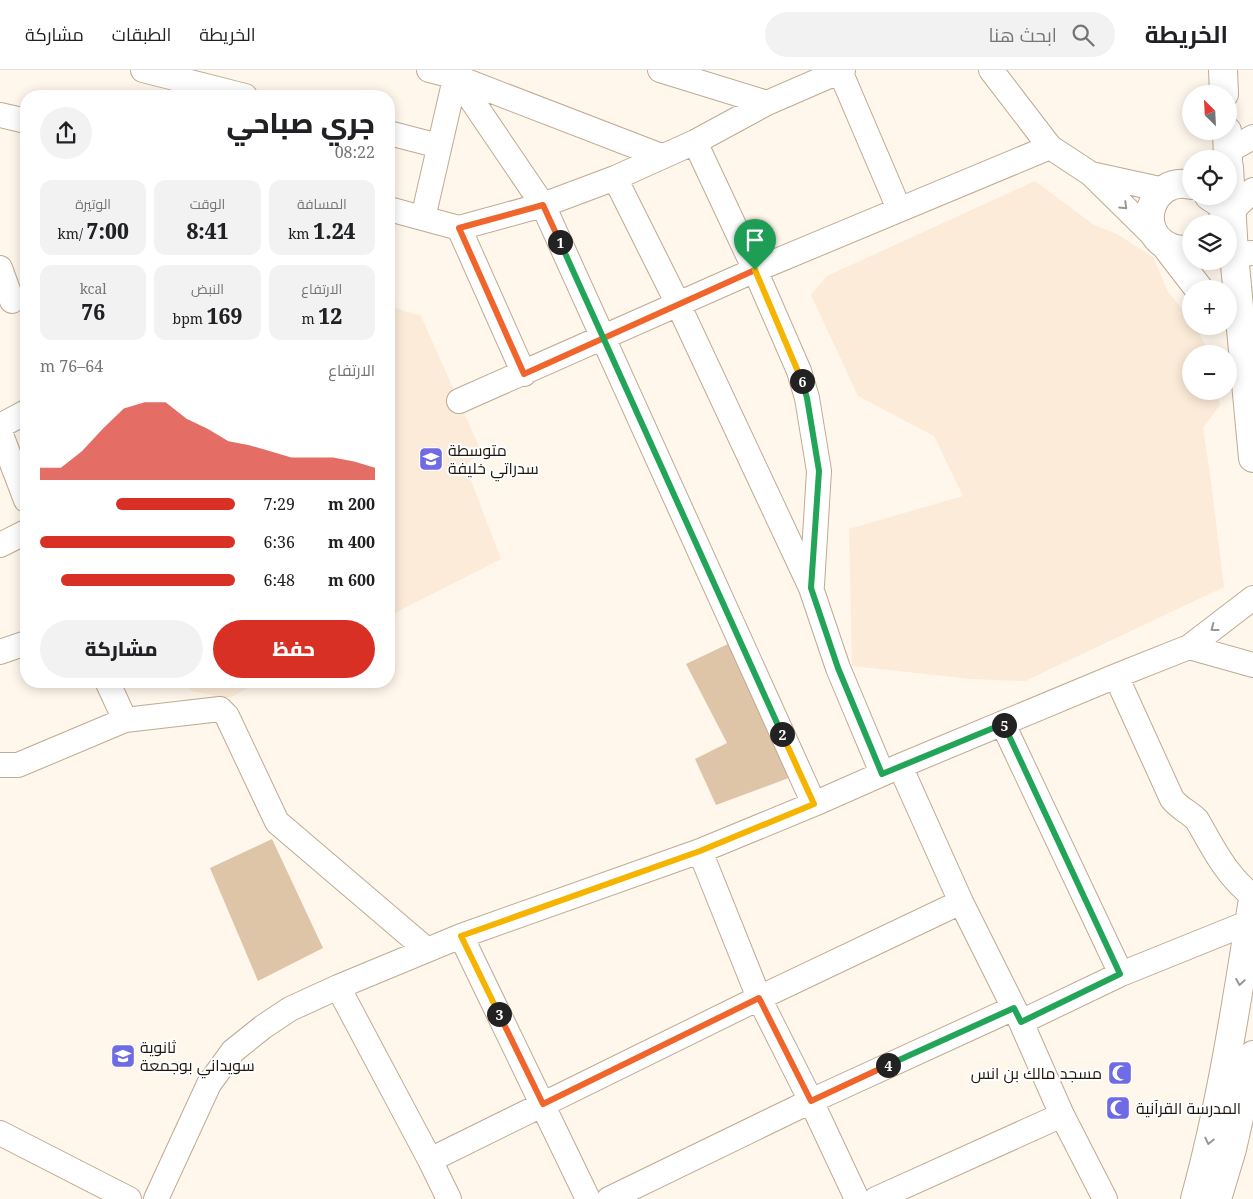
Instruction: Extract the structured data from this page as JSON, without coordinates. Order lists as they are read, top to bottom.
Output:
{
  "places": {
    "school or university": ["متوسطة سدراتي خليفة", "ثانوية سويداني بوجمعة"],
    "mosque": ["مسجد مالك بن انس", "المدرسة القرآنية"]
  },
  "north": "top left",
  "page": {
    "header": "الخريطة",
    "search": "ابحث هنا",
    "nav": ["الخريطة", "الطبقات", "مشاركة"],
    "map_buttons": ["+", "−"],
    "heading": ["جري صباحي", "08:22"],
    "stats": [
      ["المسافة", "1.24 km"],
      ["الوقت", "8:41"],
      ["الوتيرة", "7:00 /km"],
      ["الارتفاع", "12 m"],
      ["النبض", "169 bpm"],
      ["kcal", "76"]
    ],
    "pins": [
      "1",
      "6",
      "5",
      "2",
      "3",
      "4"
    ],
    "chart": ["الارتفاع", "64–76 m"],
    "list": [
      {
        "name": "200 m",
        "note": "7:29"
      },
      {
        "name": "400 m",
        "note": "6:36"
      },
      {
        "name": "600 m",
        "note": "6:48"
      }
    ],
    "buttons": ["حفظ", "مشاركة"]
  }
}
